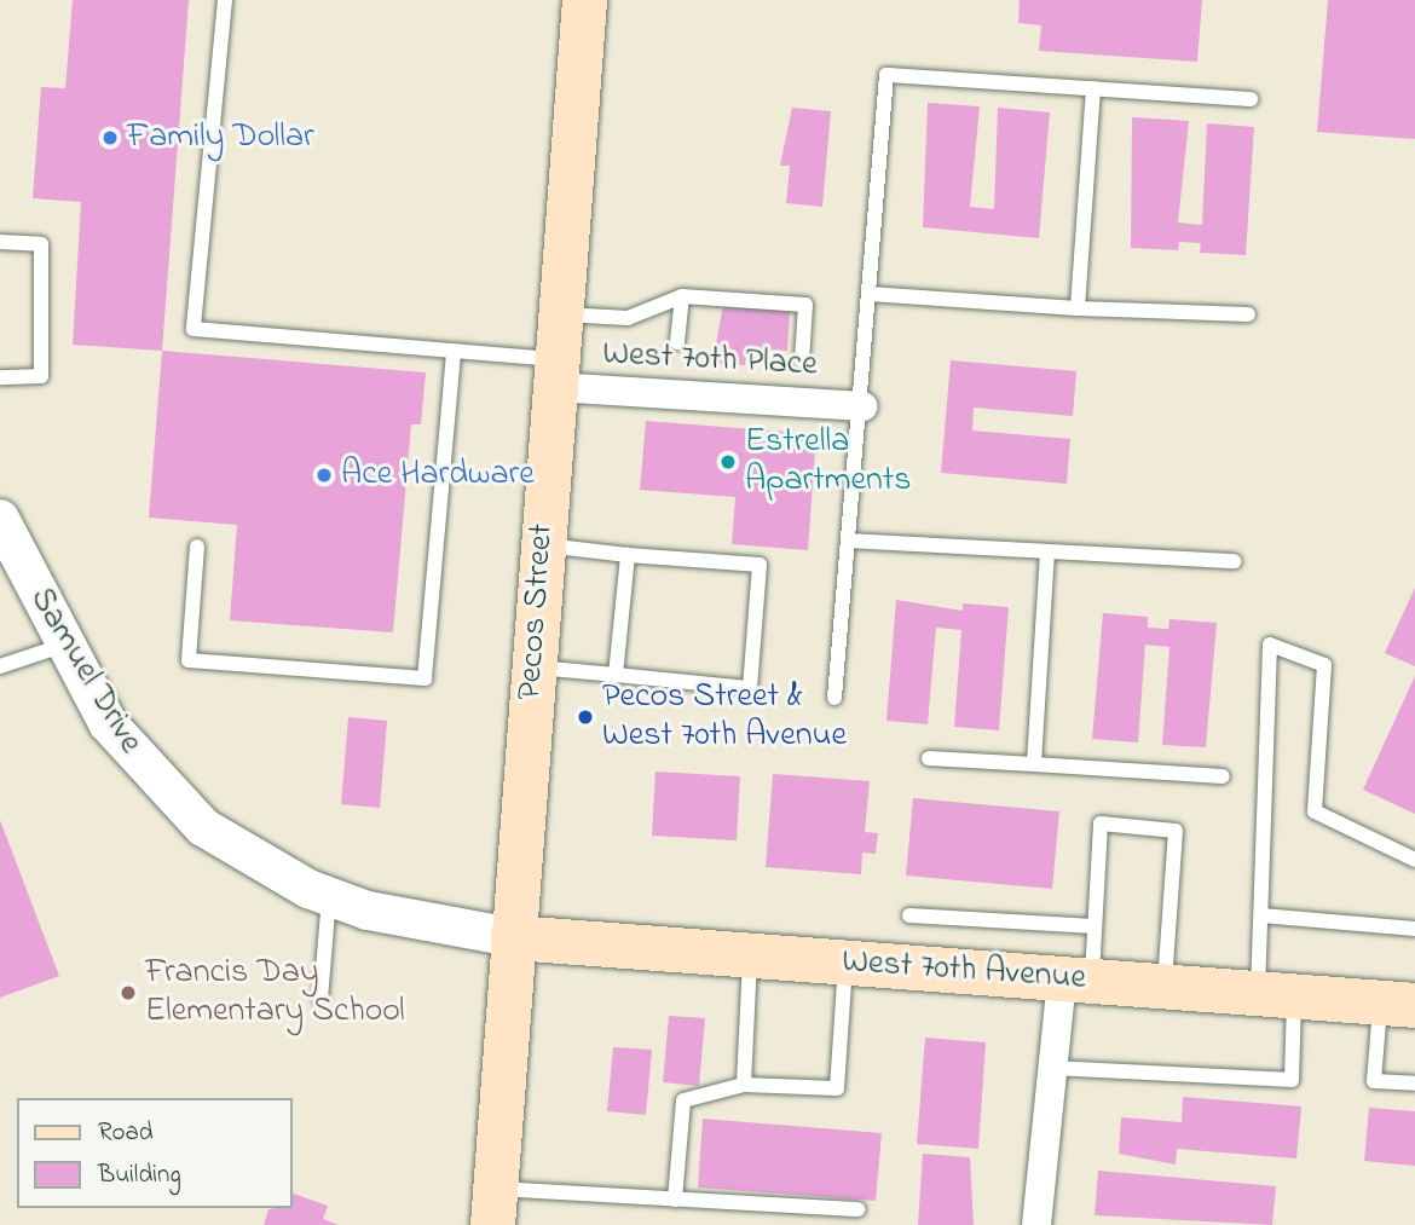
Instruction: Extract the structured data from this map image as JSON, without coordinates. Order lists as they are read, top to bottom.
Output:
{
  "streets": {
    "main road": ["Pecos Street", "West 70th Avenue"],
    "street": ["West 70th Place", "Samuel Drive"]
  },
  "crossings": [
    ["West 70th Place", "Pecos Street"],
    ["Pecos Street", "Samuel Drive"],
    ["Pecos Street", "West 70th Avenue"],
    ["Samuel Drive", "West 70th Avenue"]
  ],
  "places": [
    "Family Dollar",
    "Estrella Apartments",
    "Ace Hardware",
    "Pecos Street & West 70th Avenue",
    "Francis Day Elementary School"
  ],
  "legend": ["Road", "Building"]
}
